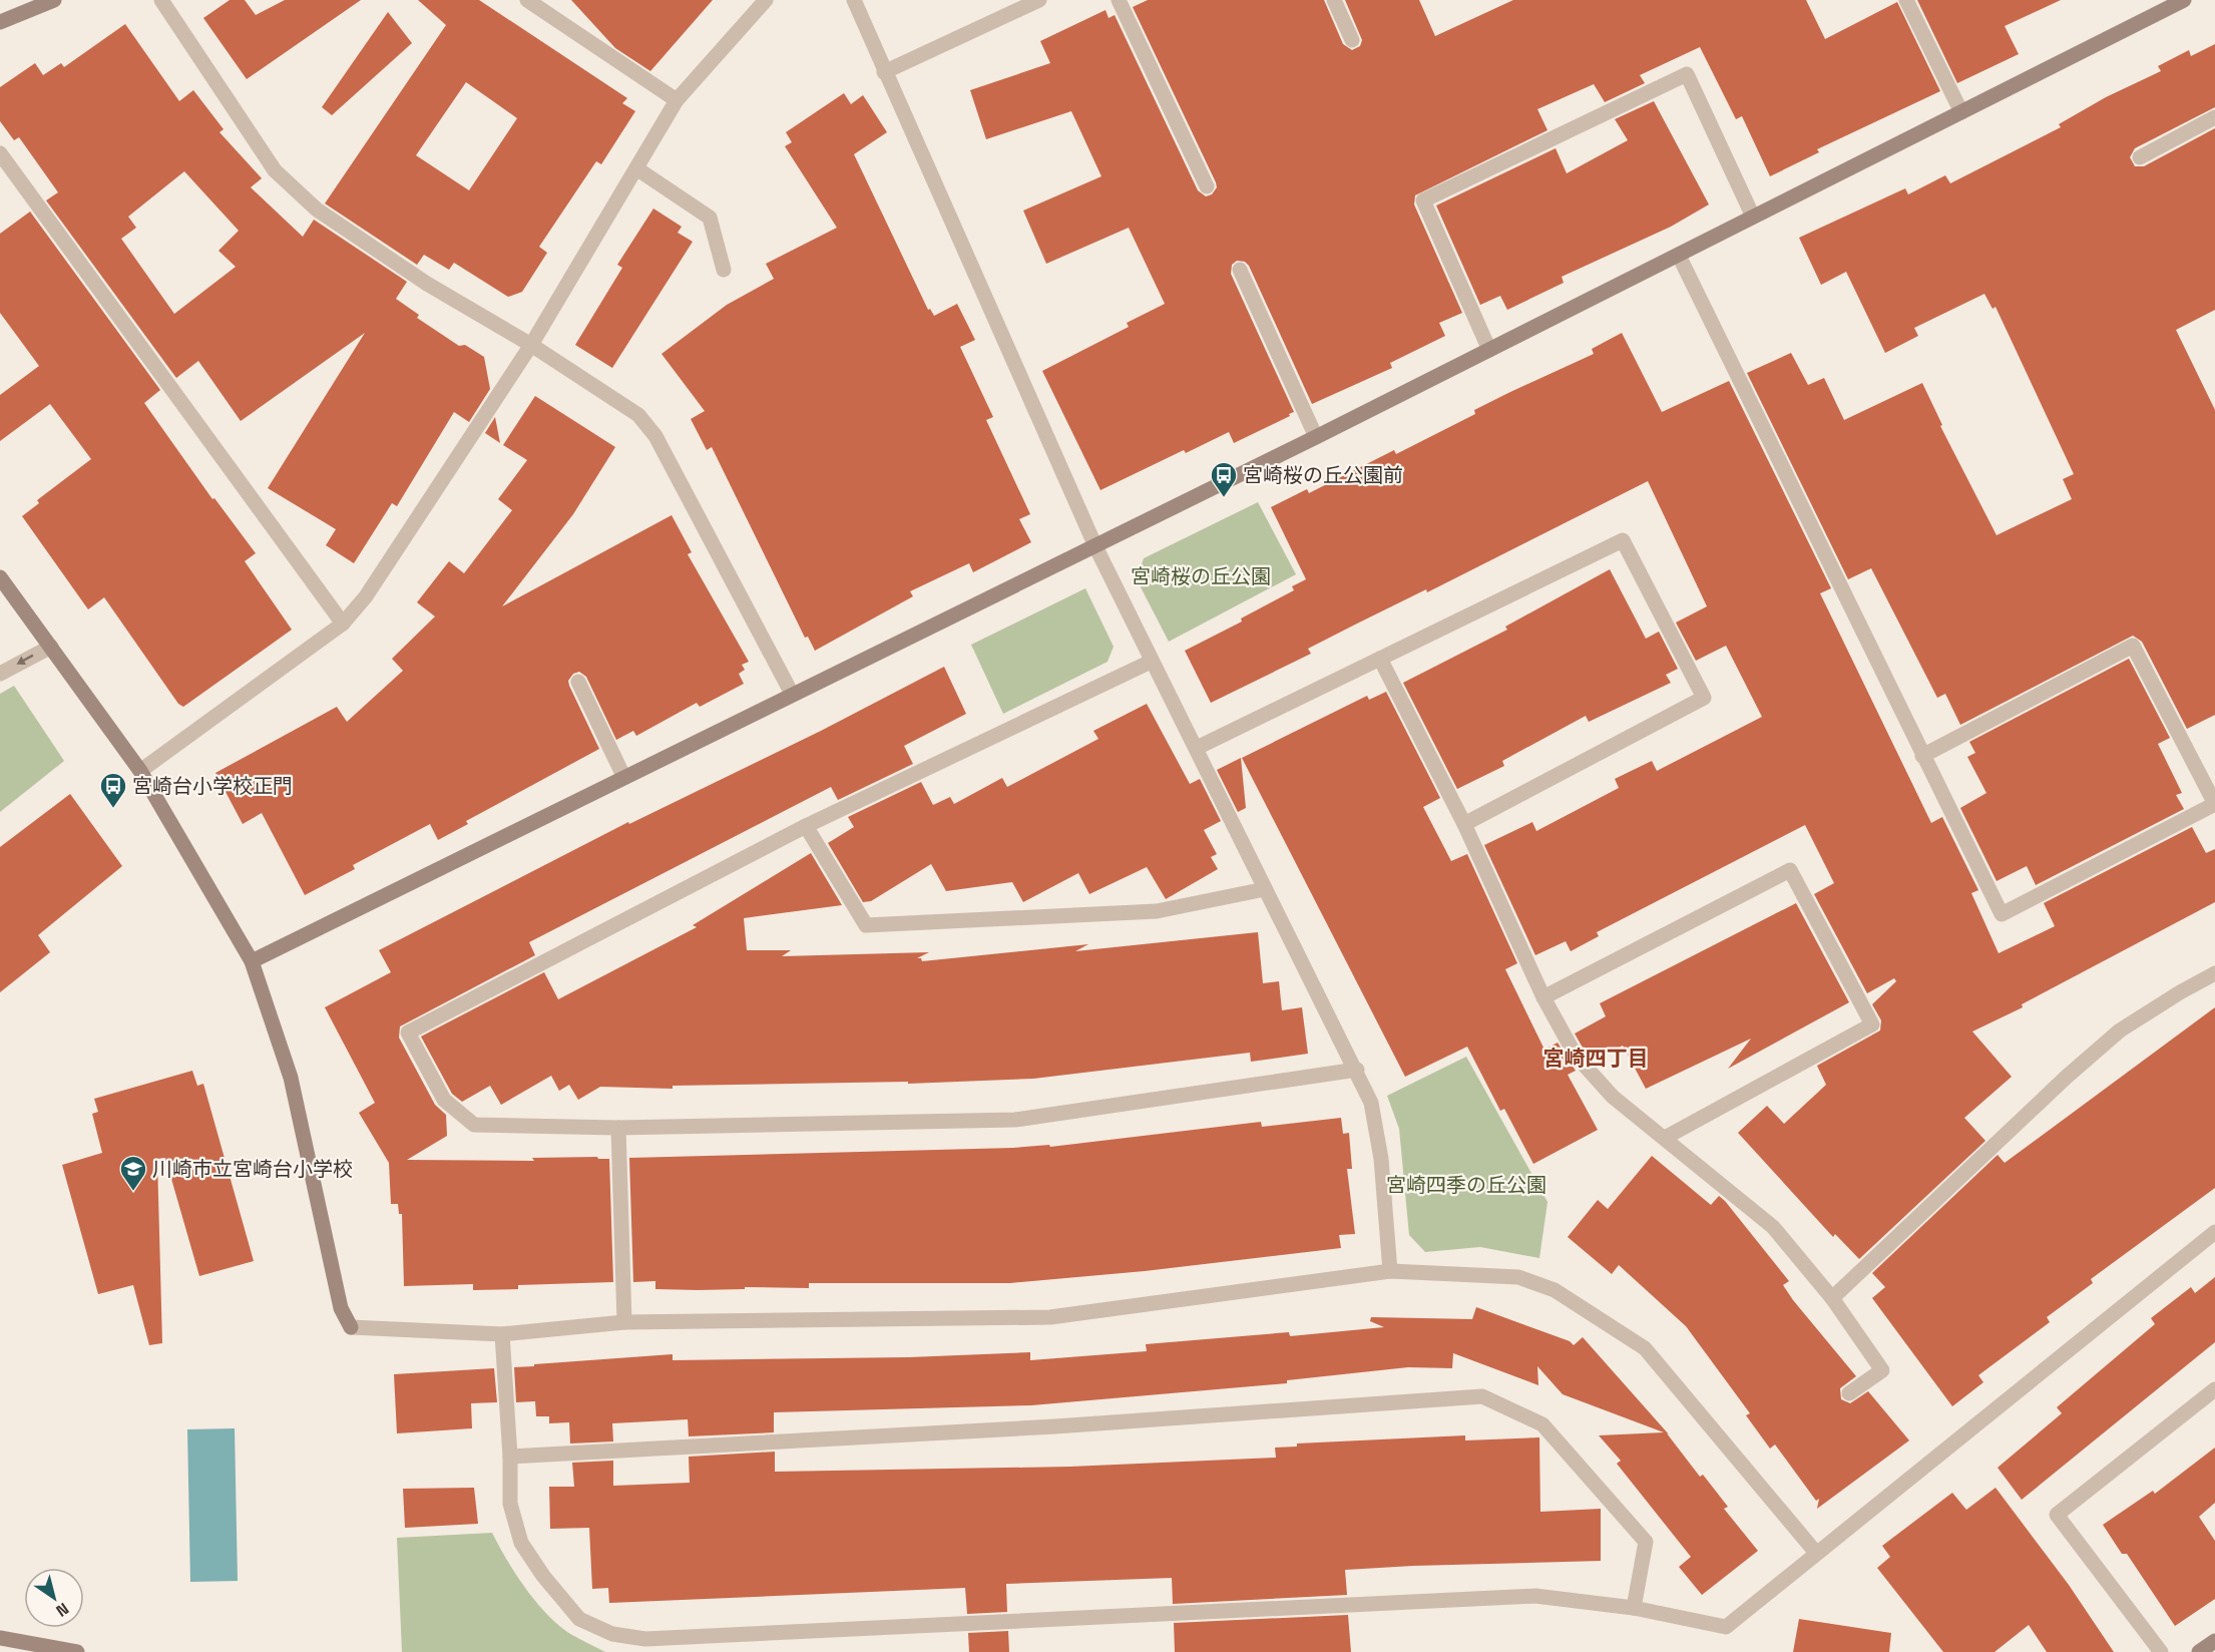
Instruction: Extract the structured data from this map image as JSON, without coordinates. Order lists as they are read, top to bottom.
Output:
{
  "districts": ["宮崎四丁目"],
  "parks": ["宮崎桜の丘公園", "宮崎四季の丘公園"],
  "places": {
    "bus stop": ["宮崎桜の丘公園前", "宮崎台小学校正門"],
    "school or university": ["川崎市立宮崎台小学校"]
  },
  "north": "bottom right"
}
